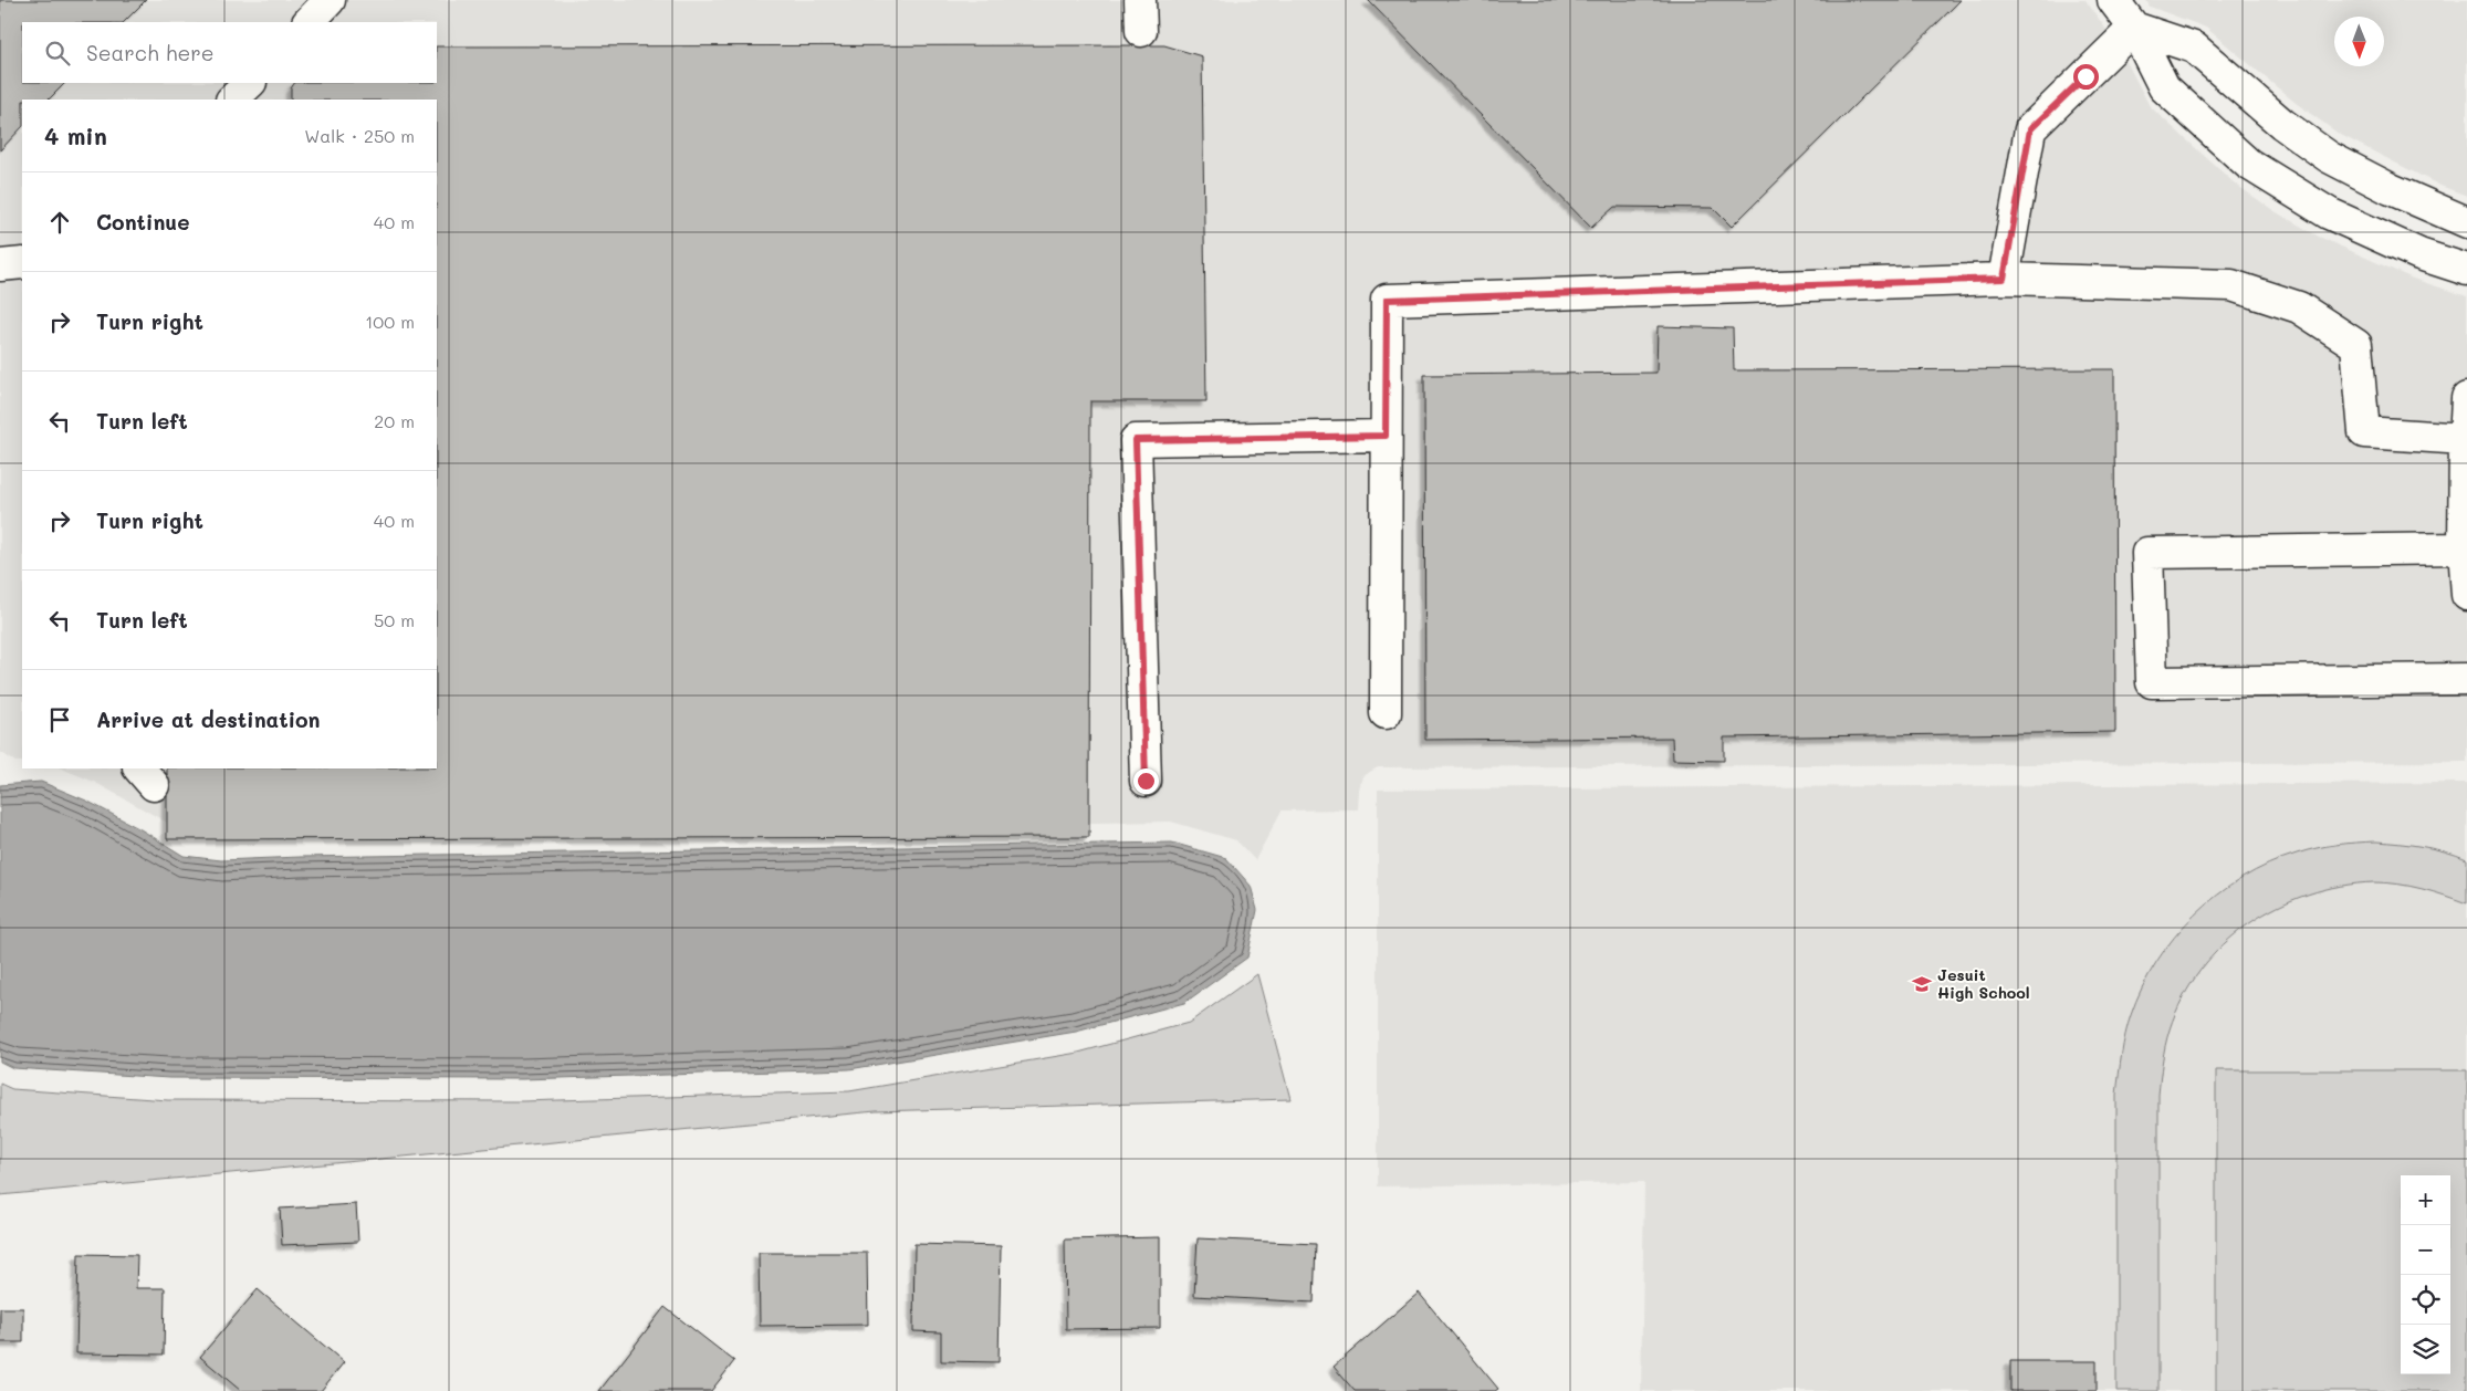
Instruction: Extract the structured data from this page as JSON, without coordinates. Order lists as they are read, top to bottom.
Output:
{
  "places": {
    "school or university": ["Jesuit High School"]
  },
  "north": "bottom",
  "page": {
    "search": "Search here",
    "heading": ["4 min", "Walk · 250 m"],
    "list": [
      ["Continue", "40 m"],
      ["Turn right", "100 m"],
      ["Turn left", "20 m"],
      ["Turn right", "40 m"],
      ["Turn left", "50 m"],
      "Arrive at destination"
    ],
    "map_buttons": ["+", "−"]
  }
}
